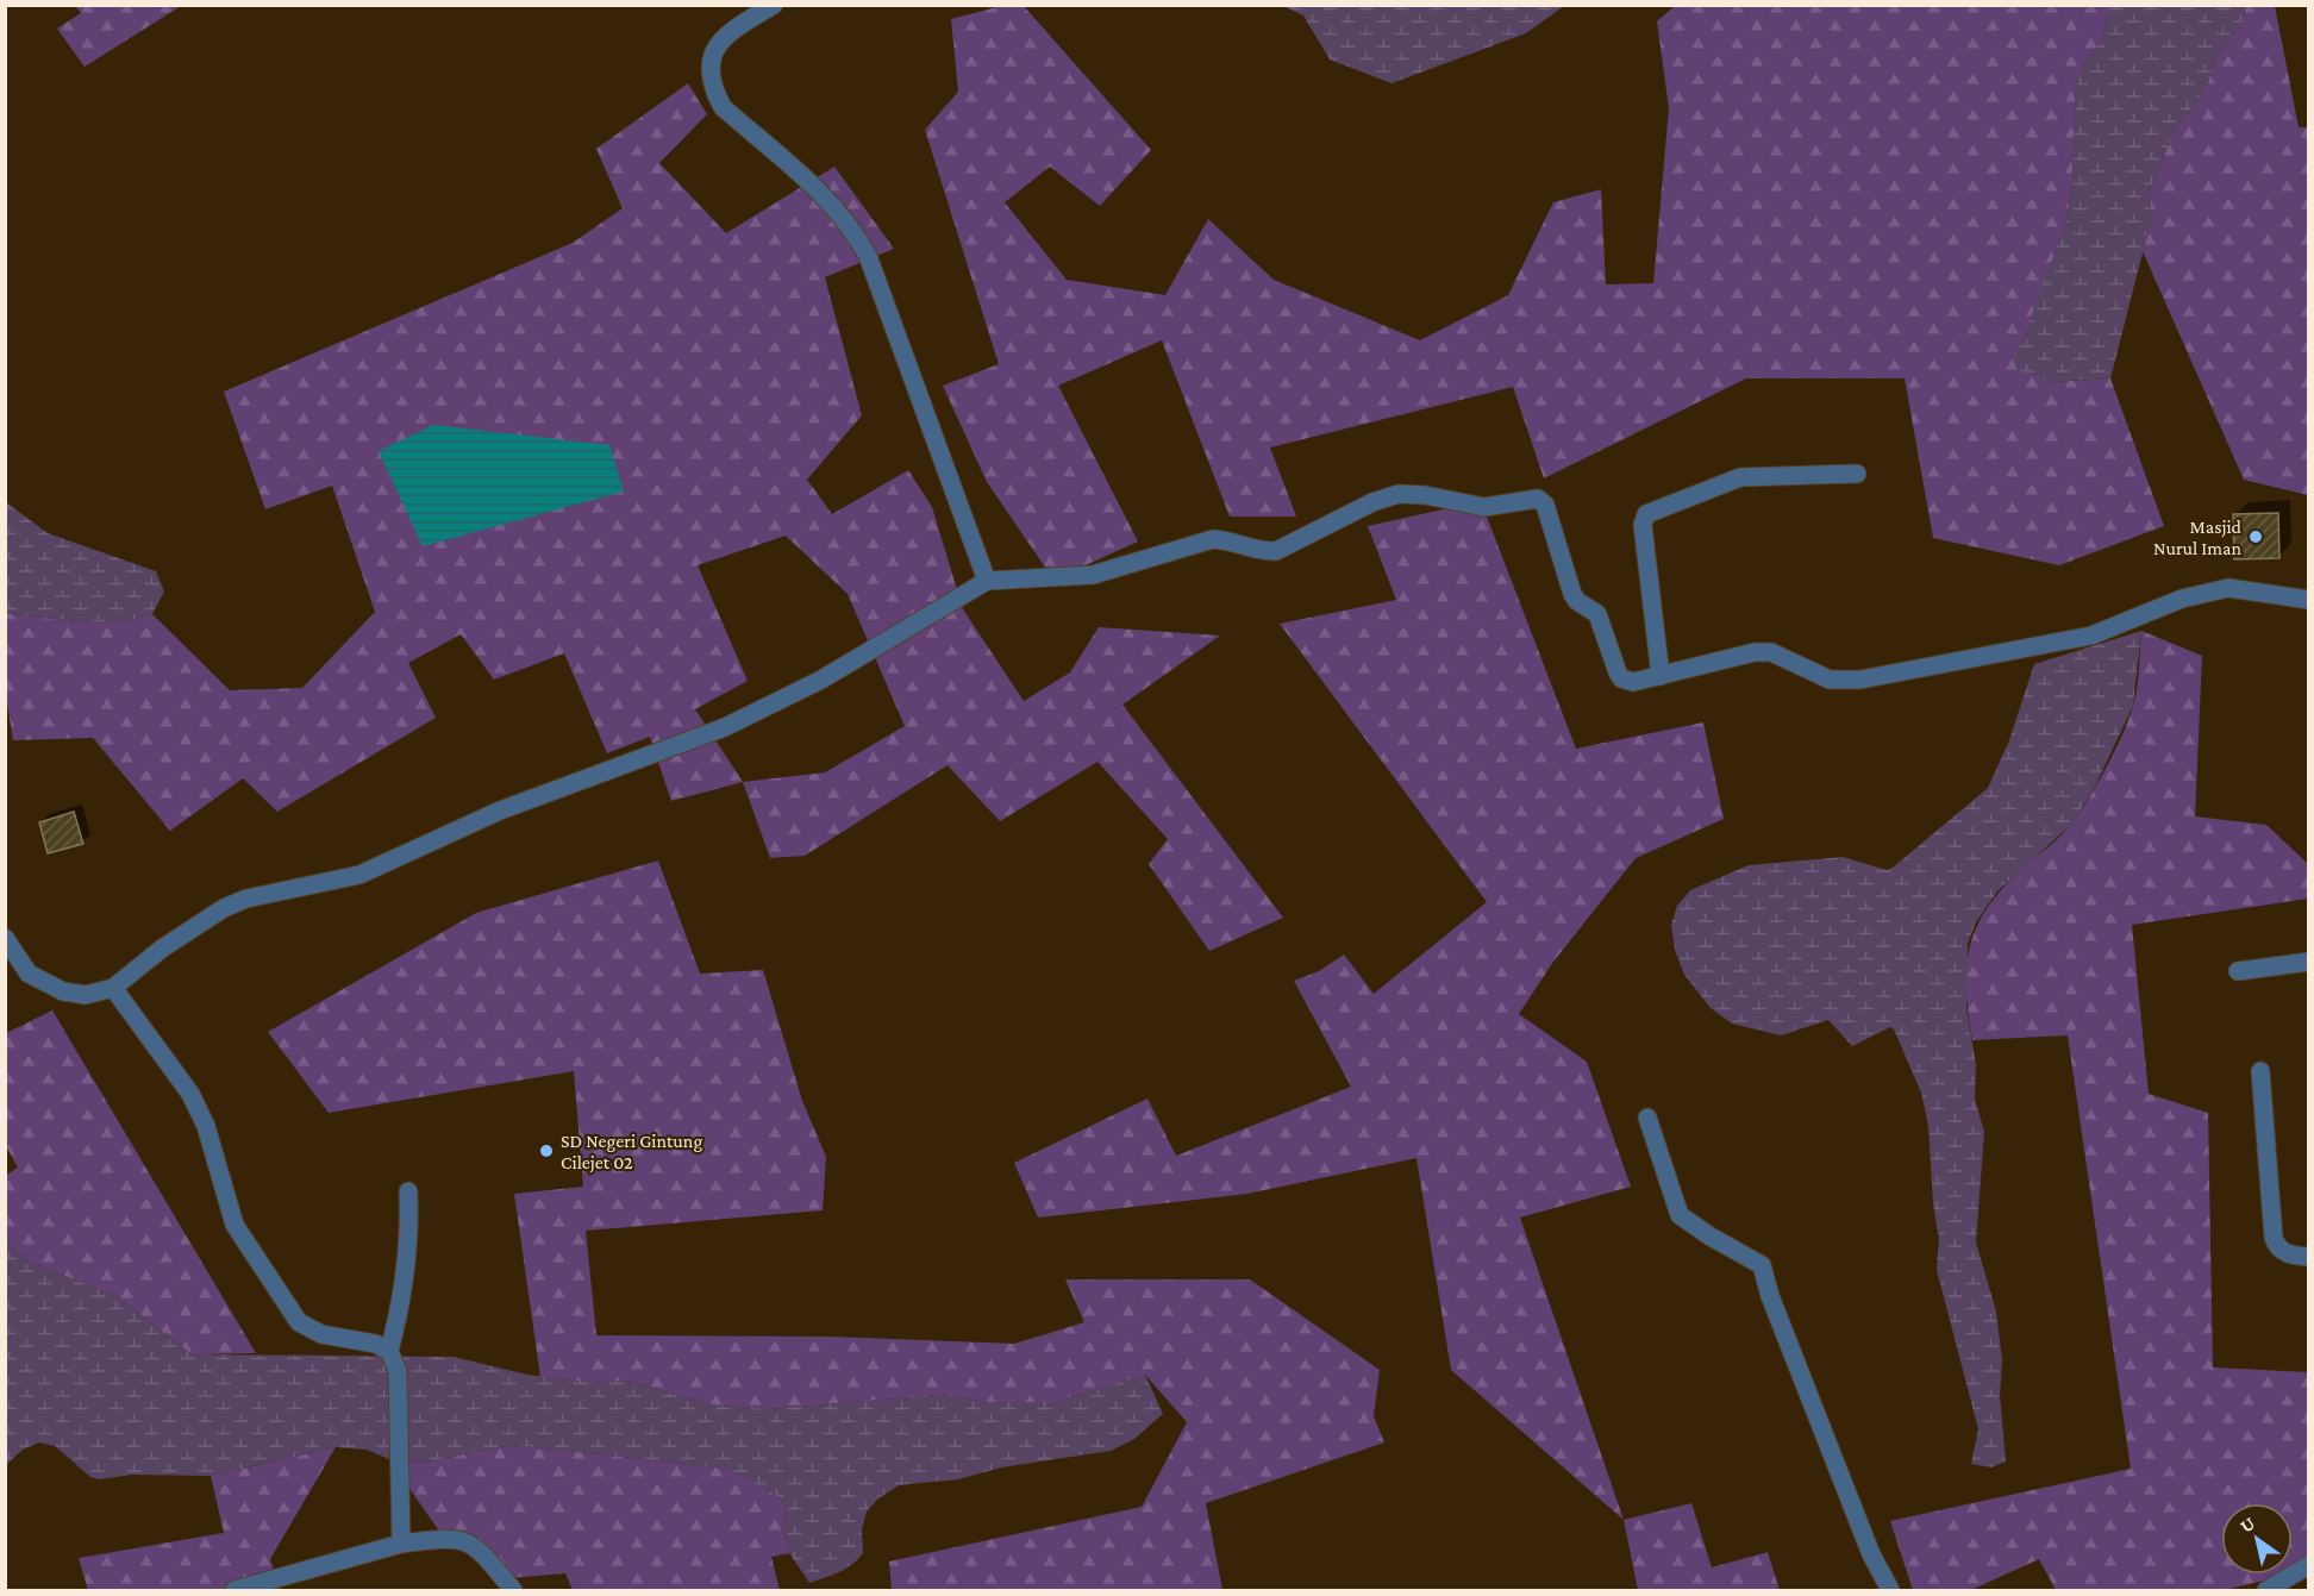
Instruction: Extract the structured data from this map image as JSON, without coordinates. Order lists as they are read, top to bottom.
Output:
{
  "places": ["Masjid Nurul Iman", "SD Negeri Gintung Cilejet 02"],
  "north": "top left"
}
